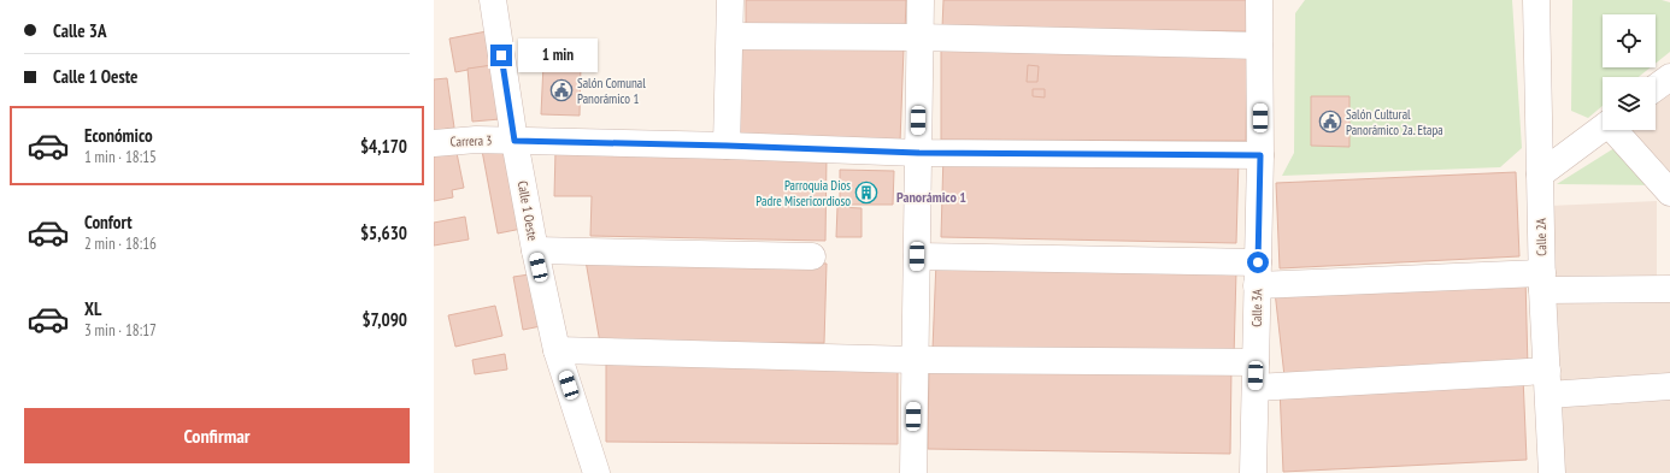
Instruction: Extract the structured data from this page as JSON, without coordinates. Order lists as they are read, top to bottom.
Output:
{
  "streets": {
    "street": [
      "Carrera 3",
      "Calle 1 Oeste",
      "Calle 2A",
      "Calle 3A"
    ]
  },
  "crossings": [
    ["Carrera 3", "Calle 1 Oeste"],
    ["Carrera 3", "Calle 3A"]
  ],
  "districts": ["Panorámico 1"],
  "places": {
    "public building": ["Salón Comunal Panorámico 1", "Salón Cultural Panorámico 2a. Etapa"],
    "building": ["Parroquia Dios Padre Misericordioso"]
  },
  "page": {
    "banner": ["Calle 3A", "Calle 1 Oeste"],
    "bubble": "1 min",
    "list": [
      {
        "name": "Económico",
        "note": "1 min · 18:15",
        "value": "$4,170"
      },
      {
        "name": "Confort",
        "note": "2 min · 18:16",
        "value": "$5,630"
      },
      {
        "name": "XL",
        "note": "3 min · 18:17",
        "value": "$7,090"
      }
    ],
    "buttons": "Confirmar"
  }
}
